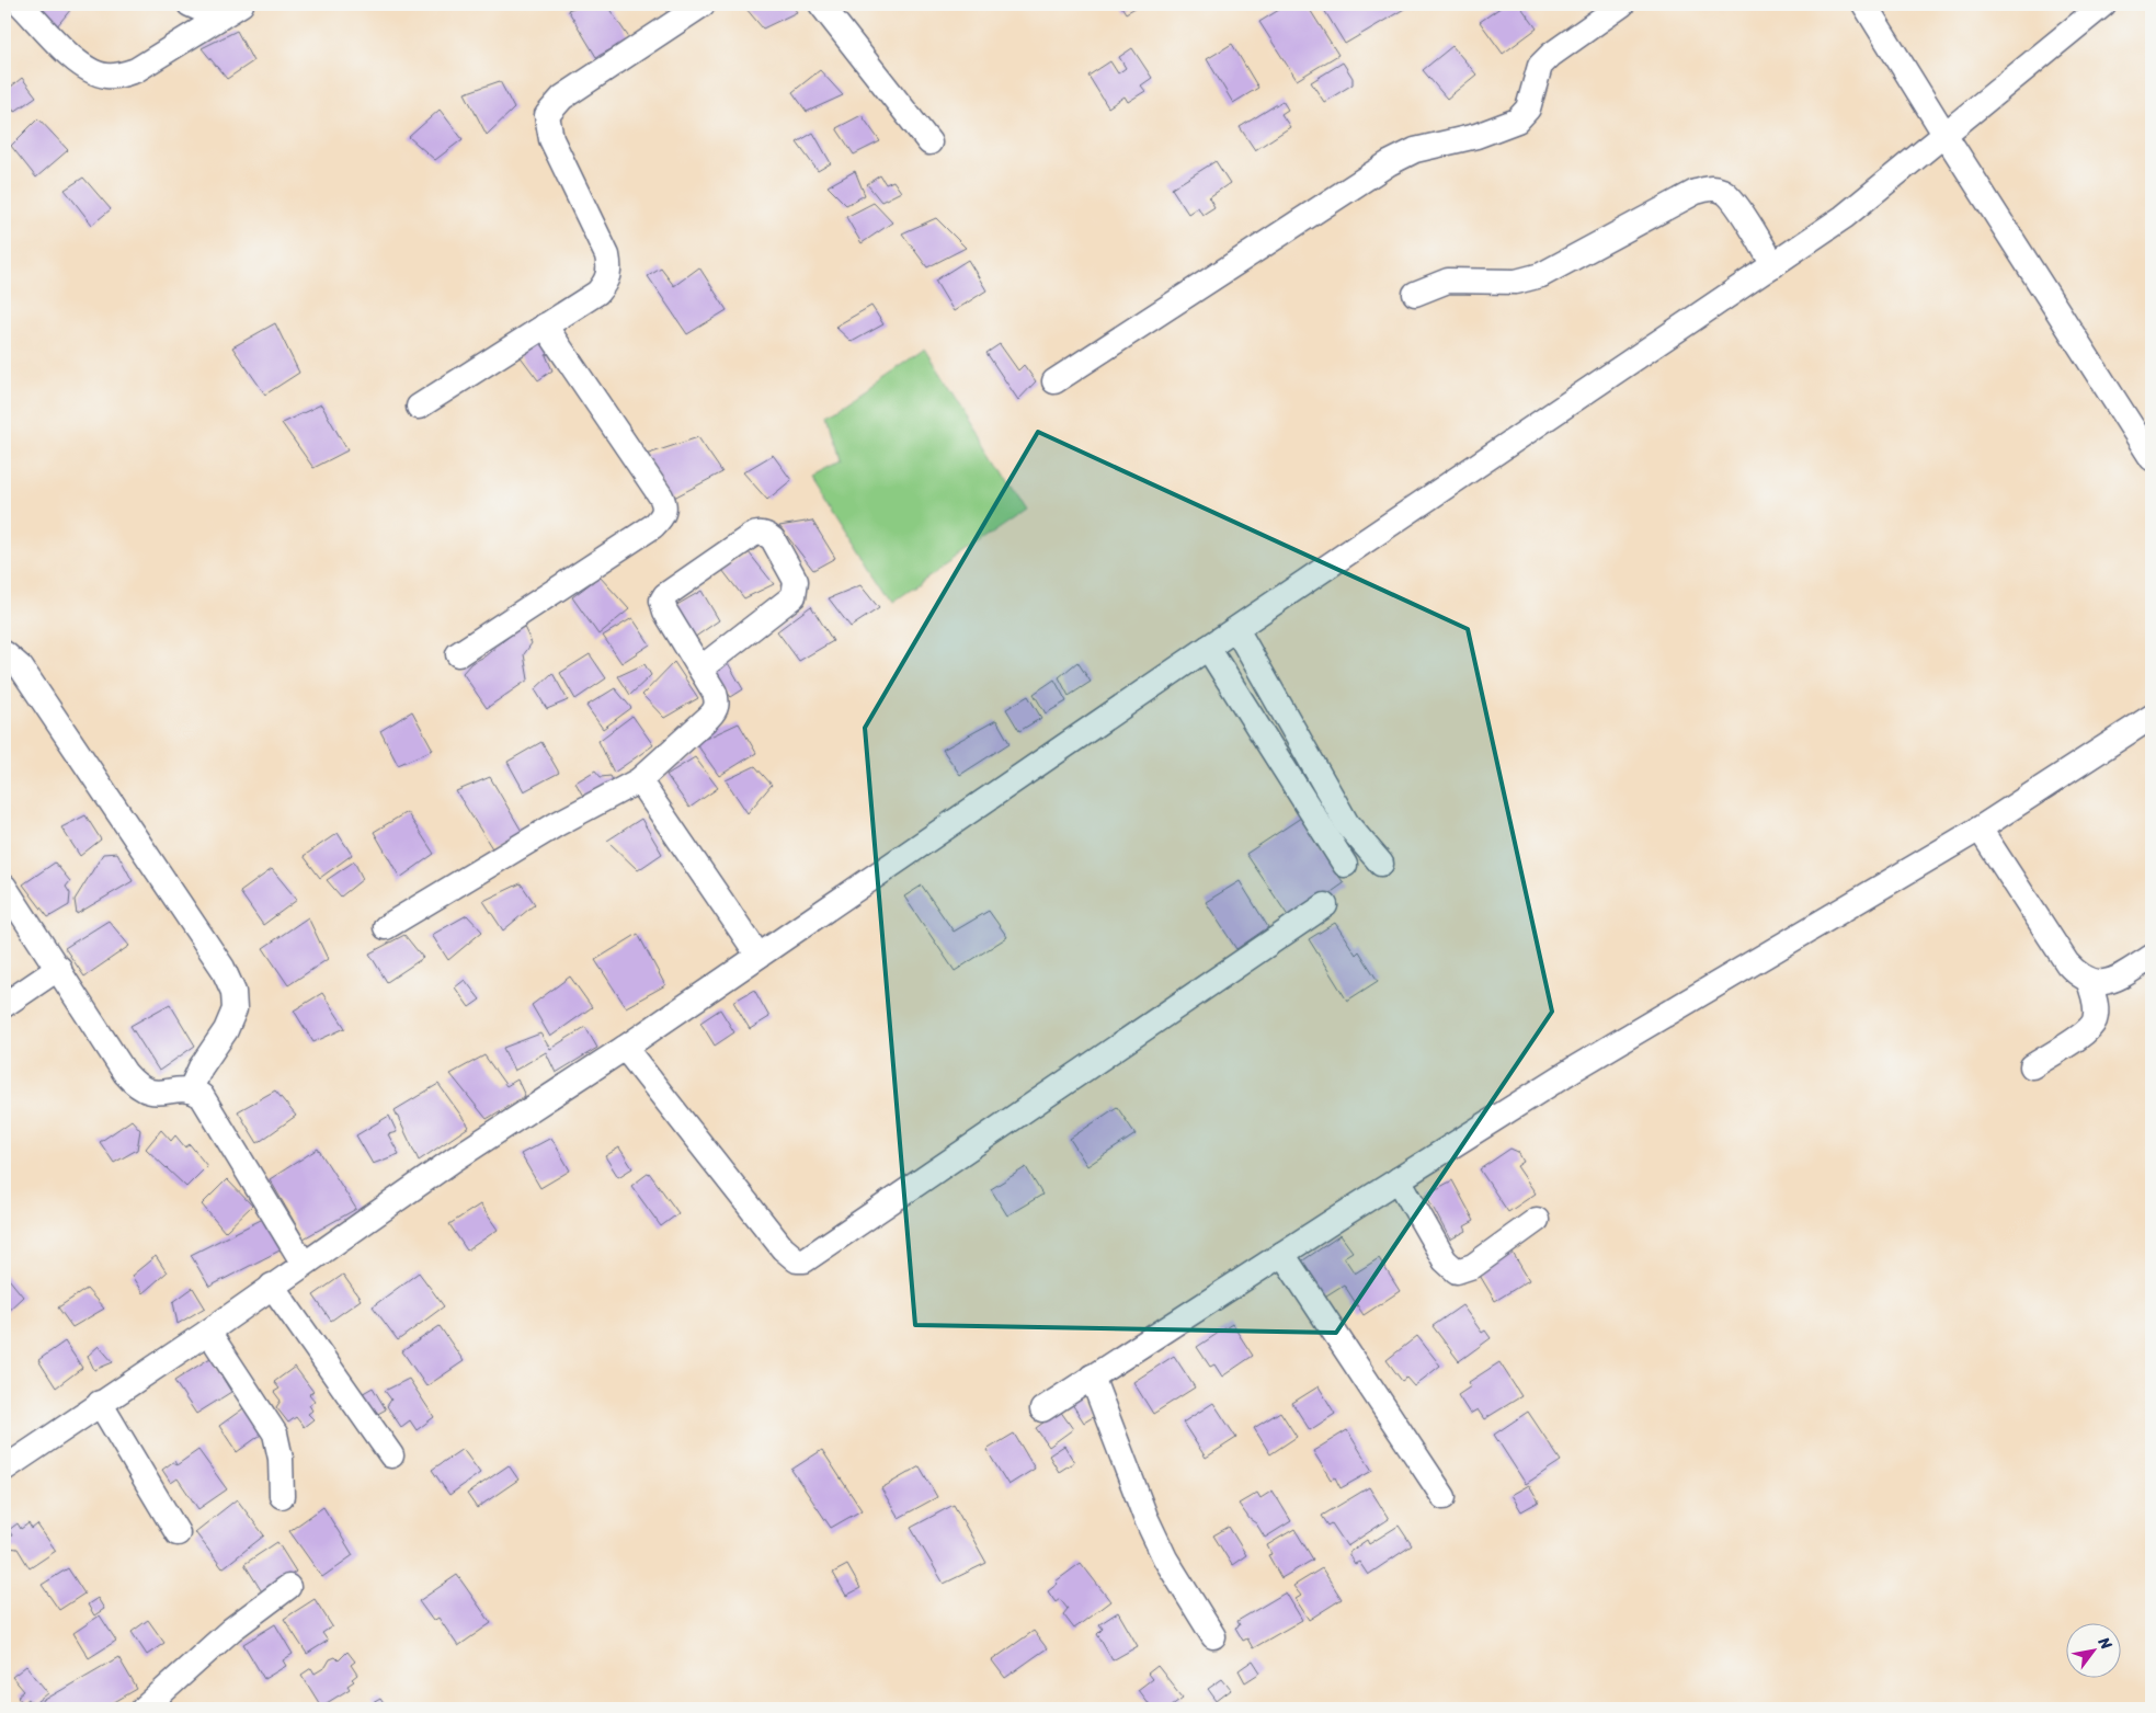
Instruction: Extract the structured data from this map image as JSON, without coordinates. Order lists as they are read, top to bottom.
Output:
{
  "north": "top right"
}
